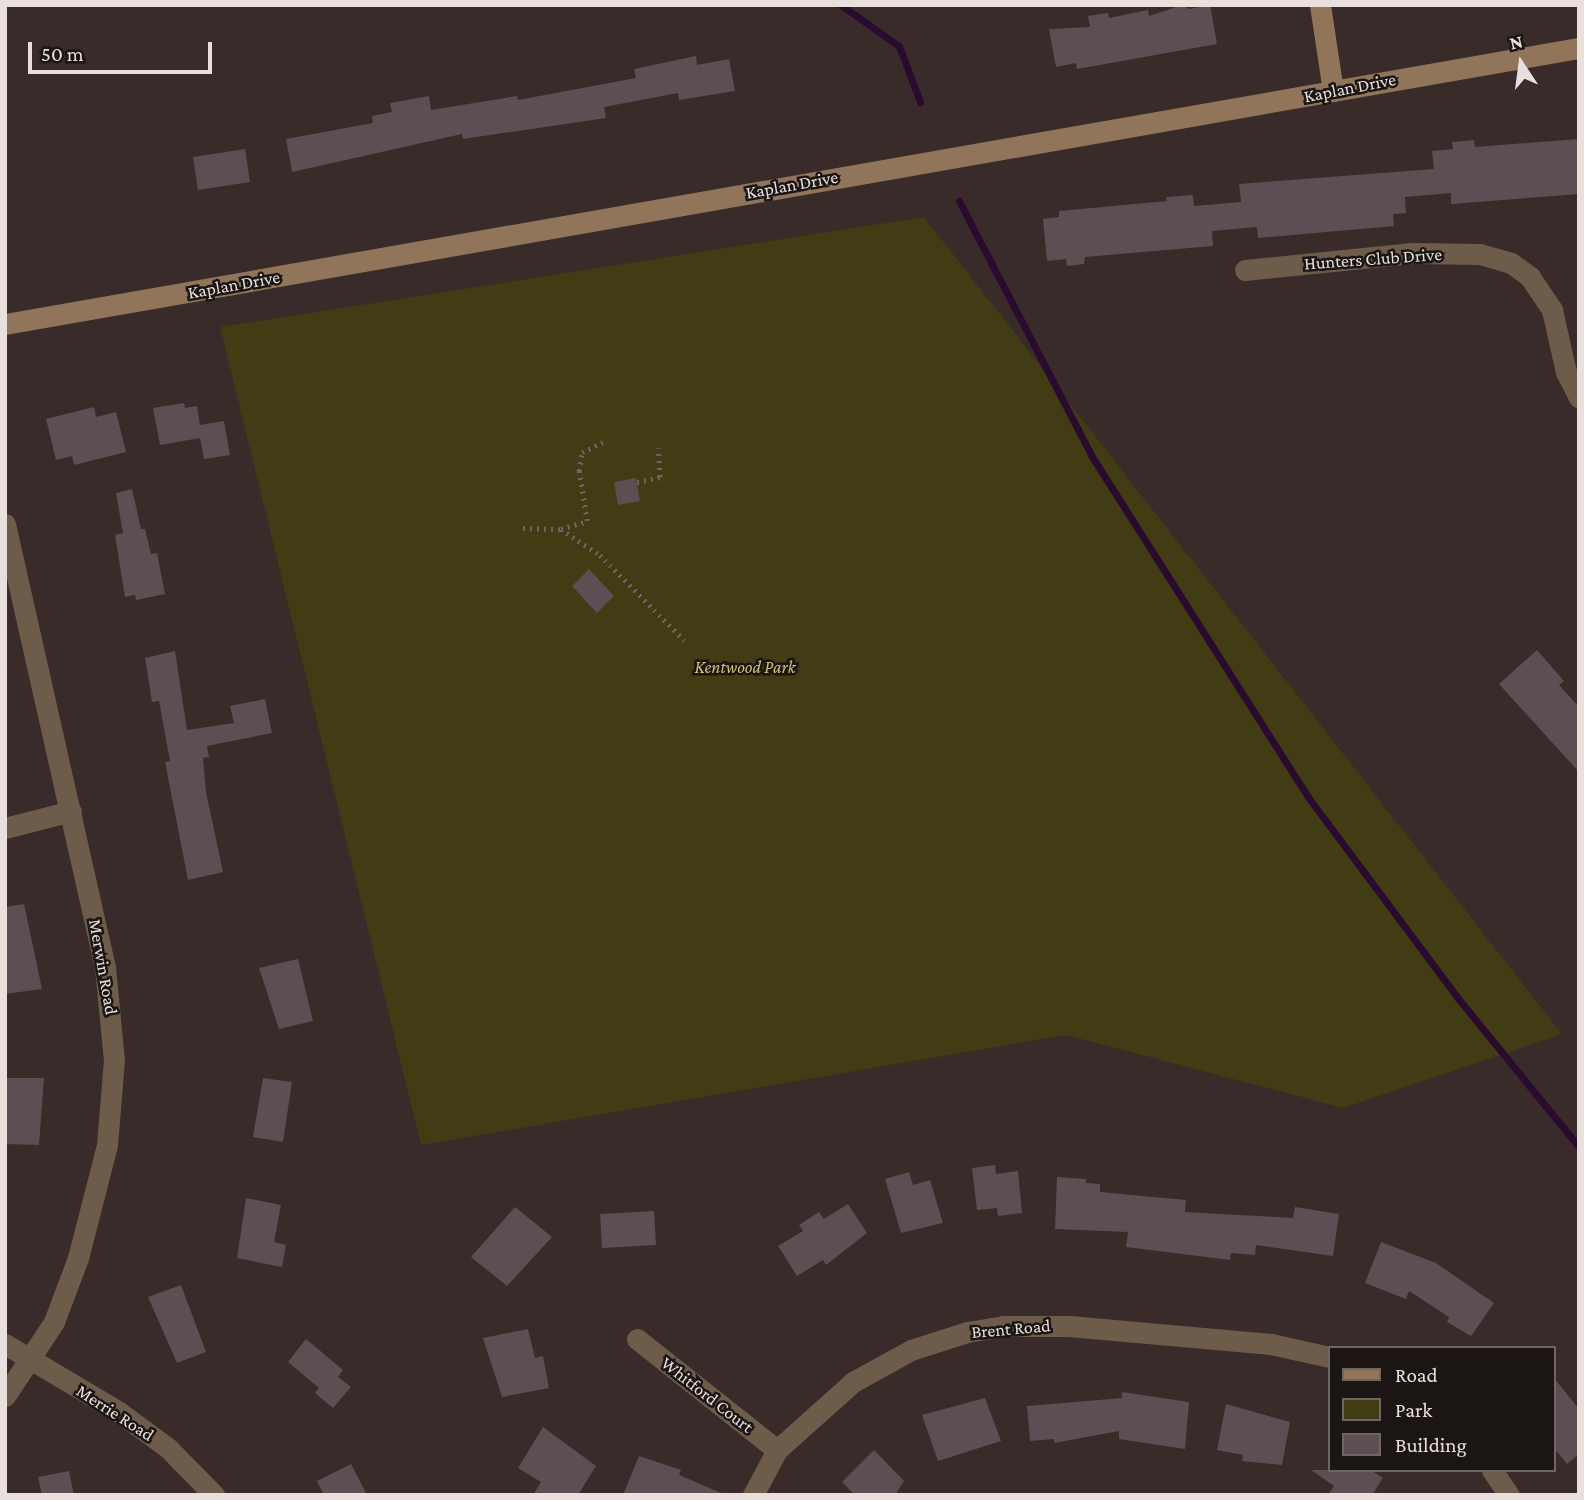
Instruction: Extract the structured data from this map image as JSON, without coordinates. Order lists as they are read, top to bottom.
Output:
{
  "streets": {
    "street": [
      "Kaplan Drive",
      "Hunters Club Drive",
      "Merwin Road",
      "Brent Road",
      "Whitford Court",
      "Merrie Road"
    ]
  },
  "crossings": [
    ["Merwin Road", "Merrie Road"],
    ["Brent Road", "Whitford Court"]
  ],
  "parks": ["Kentwood Park"],
  "legend": ["Road", "Park", "Building"],
  "scale_bar": "50 m",
  "north": "top"
}
